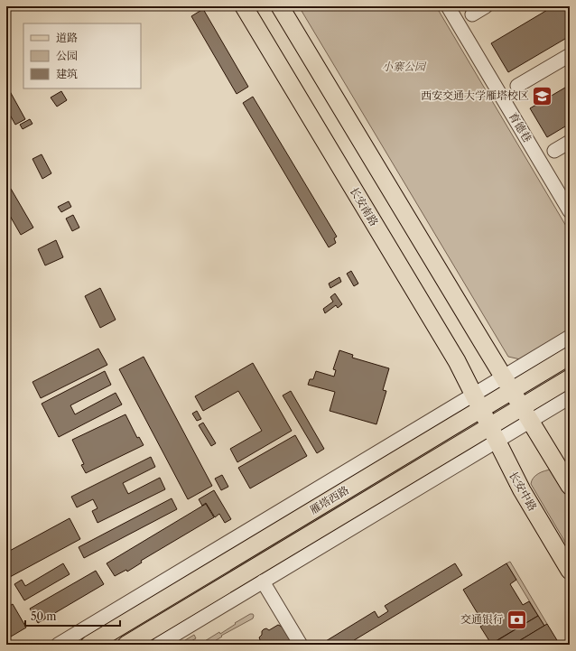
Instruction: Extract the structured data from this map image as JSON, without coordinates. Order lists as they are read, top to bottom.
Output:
{
  "streets": {
    "main road": ["长安南路", "长安中路", "雁塔西路"],
    "street": ["育德巷"]
  },
  "crossings": [
    ["长安南路", "长安中路"],
    ["长安南路", "雁塔西路"],
    ["长安中路", "雁塔西路"]
  ],
  "parks": ["小寨公园"],
  "places": {
    "school or university": ["西安交通大学雁塔校区"],
    "bank": ["交通银行"]
  },
  "legend": ["道路", "公园", "建筑"],
  "scale_bar": "50 m"
}
